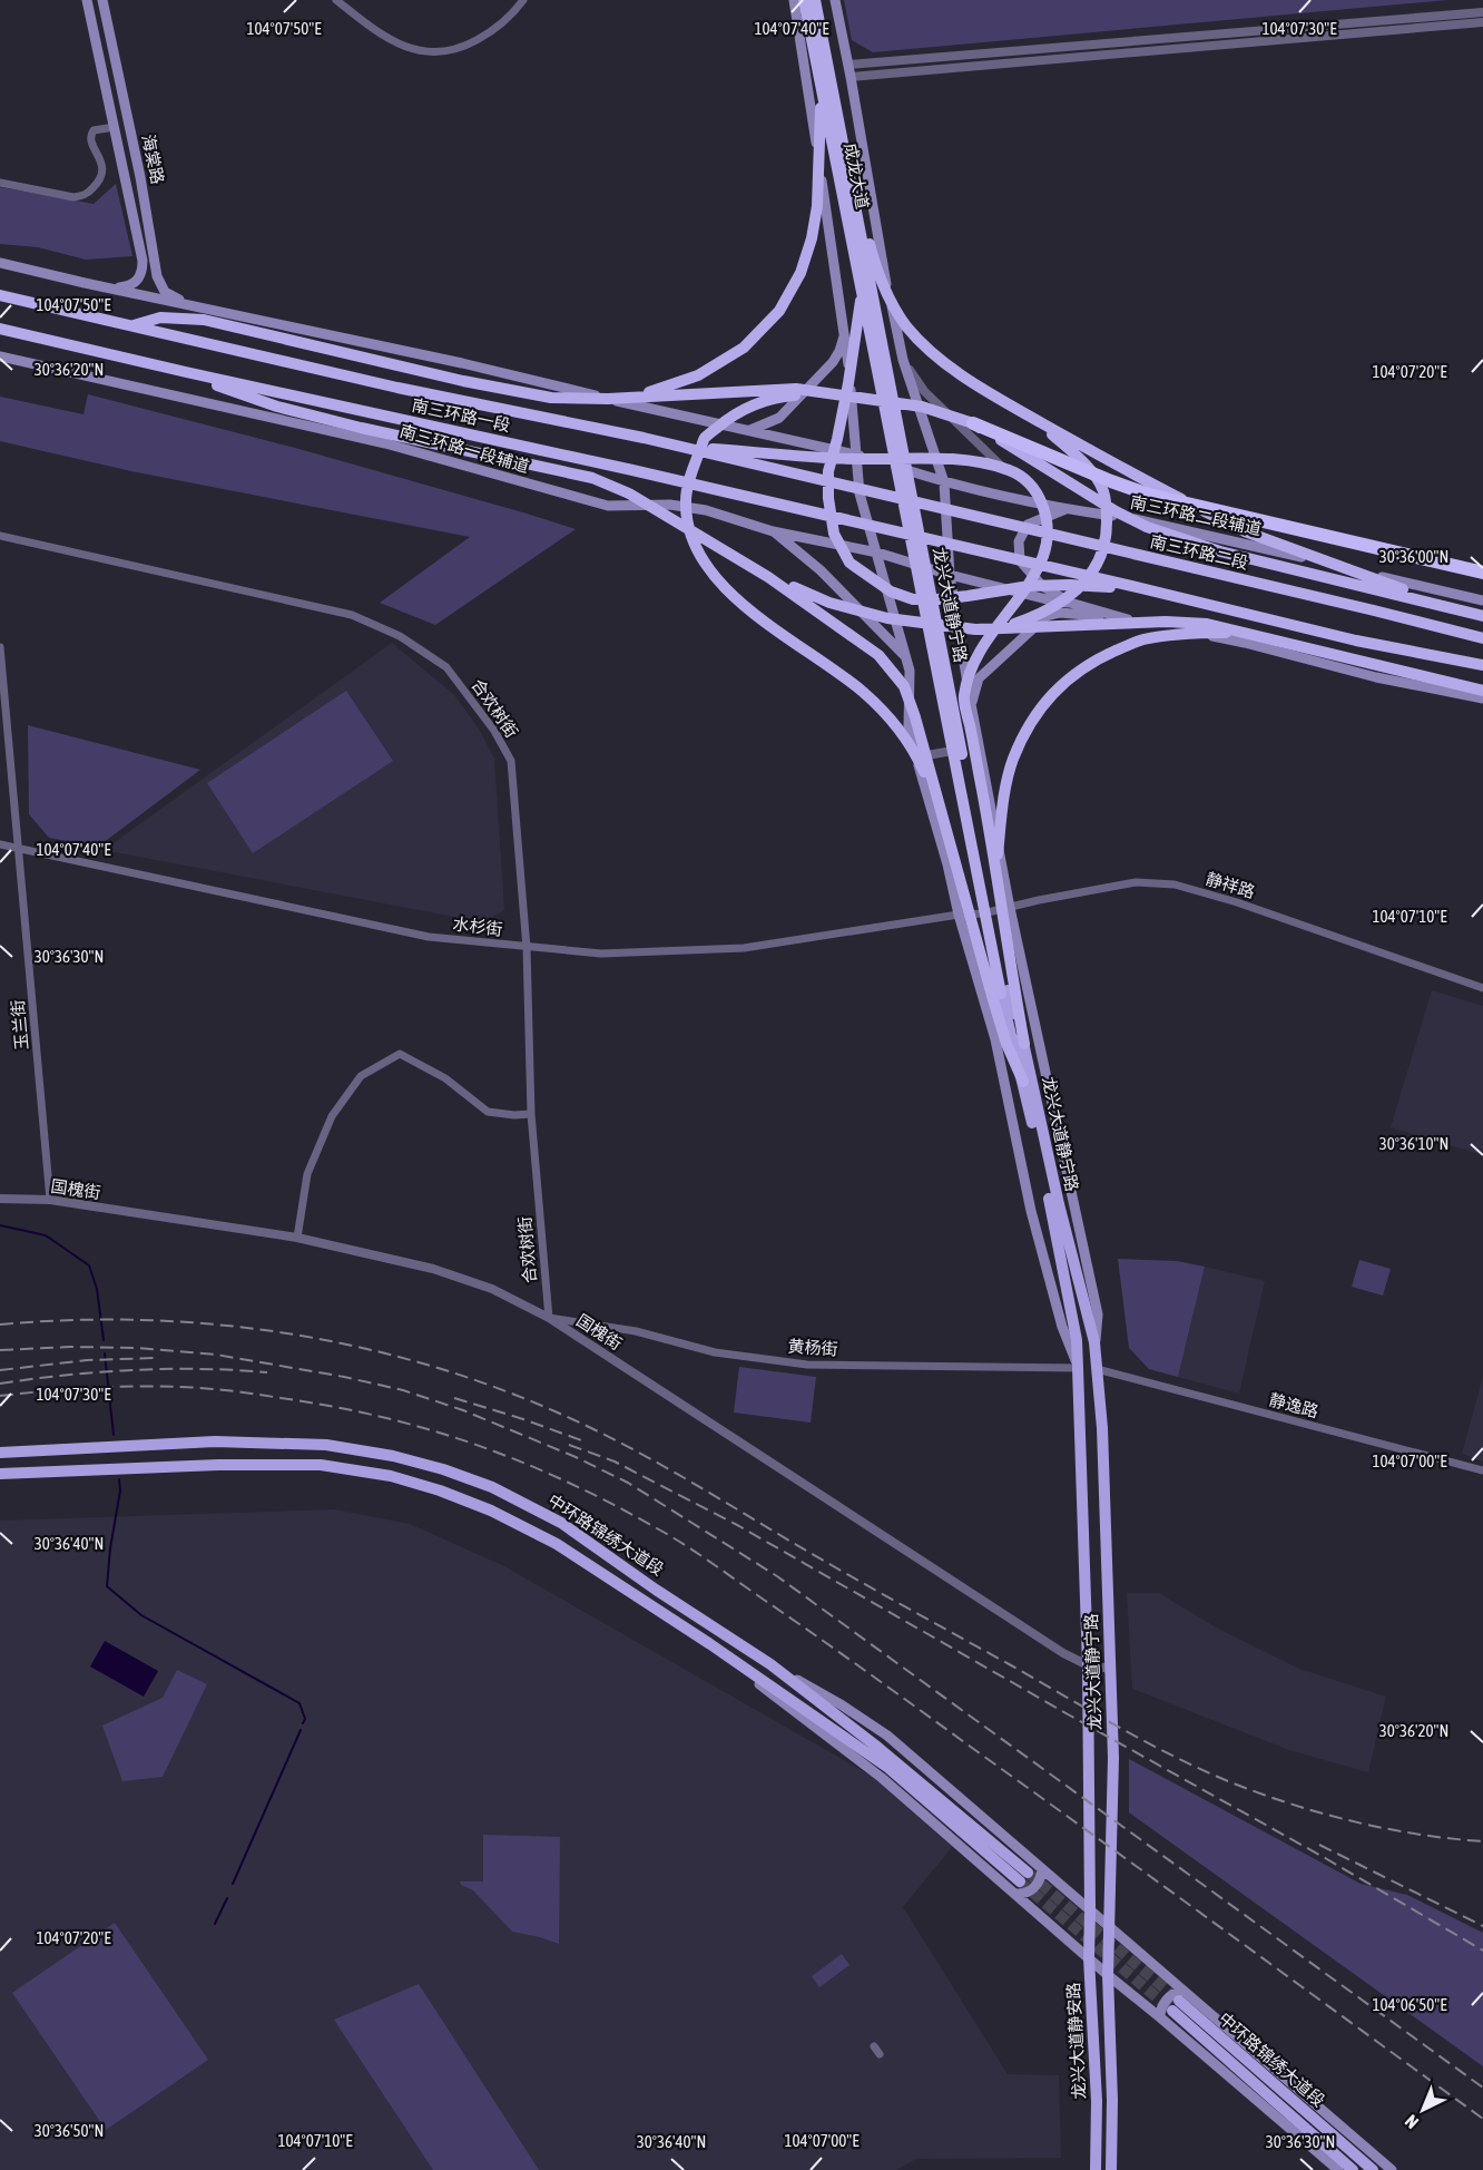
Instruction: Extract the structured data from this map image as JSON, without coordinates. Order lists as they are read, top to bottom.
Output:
{
  "streets": {
    "highway": [
      "成龙大道",
      "南三环路一段",
      "南三环路二段",
      "龙兴大道静宁路"
    ],
    "main road": [
      "海棠路",
      "南三环路一段辅道",
      "南三环路二段辅道",
      "中环路锦绣大道段",
      "龙兴大道静安路"
    ],
    "street": [
      "合欢树街",
      "静祥路",
      "水杉街",
      "玉兰街",
      "国槐街",
      "黄杨街",
      "静逸路"
    ]
  },
  "crossings": [
    ["成龙大道", "龙兴大道静宁路"],
    ["南三环路一段", "南三环路二段"],
    ["龙兴大道静宁路", "国槐街"],
    ["龙兴大道静宁路", "黄杨街"],
    ["龙兴大道静宁路", "静逸路"],
    ["龙兴大道静宁路", "龙兴大道静安路"],
    ["合欢树街", "水杉街"],
    ["合欢树街", "国槐街"],
    ["合欢树街", "黄杨街"],
    ["静祥路", "水杉街"],
    ["水杉街", "玉兰街"],
    ["玉兰街", "国槐街"],
    ["国槐街", "黄杨街"]
  ],
  "north": "bottom left",
  "coordinates": [
    "104°07'50\"E",
    "104°07'40\"E",
    "104°07'30\"E",
    "30°36'20\"N",
    "104°07'20\"E",
    "30°36'00\"N",
    "104°07'10\"E",
    "30°36'30\"N",
    "30°36'10\"N",
    "104°07'00\"E",
    "30°36'40\"N",
    "104°06'50\"E",
    "30°36'50\"N"
  ]
}
